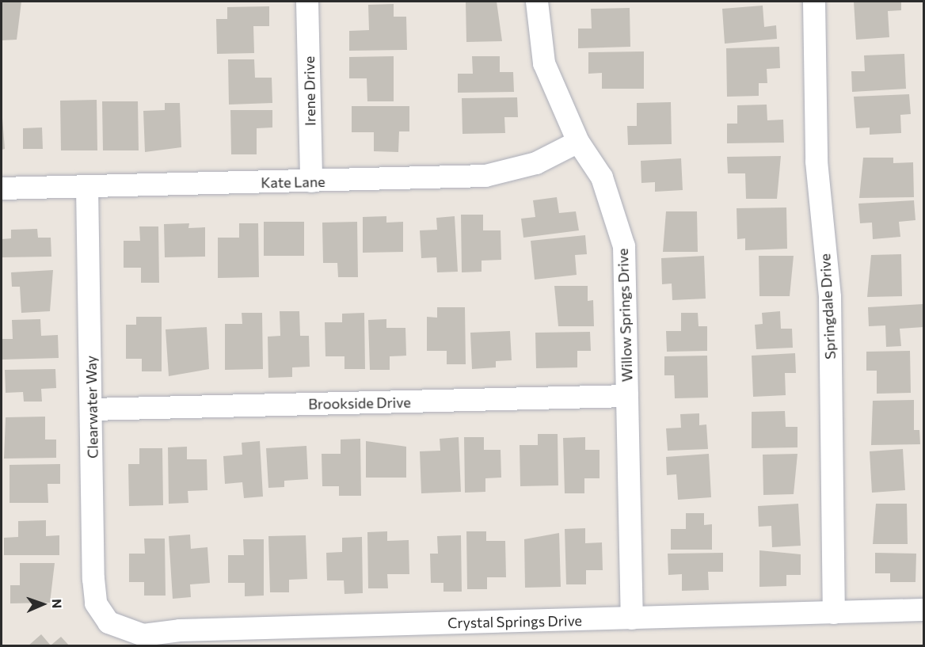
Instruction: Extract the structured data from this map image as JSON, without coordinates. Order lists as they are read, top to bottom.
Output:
{
  "streets": {
    "street": [
      "Irene Drive",
      "Kate Lane",
      "Springdale Drive",
      "Willow Springs Drive",
      "Brookside Drive",
      "Clearwater Way",
      "Crystal Springs Drive"
    ]
  },
  "crossings": [
    ["Irene Drive", "Kate Lane"],
    ["Kate Lane", "Willow Springs Drive"],
    ["Kate Lane", "Clearwater Way"],
    ["Springdale Drive", "Crystal Springs Drive"],
    ["Willow Springs Drive", "Brookside Drive"],
    ["Willow Springs Drive", "Crystal Springs Drive"],
    ["Brookside Drive", "Clearwater Way"],
    ["Clearwater Way", "Crystal Springs Drive"]
  ],
  "north": "right"
}
